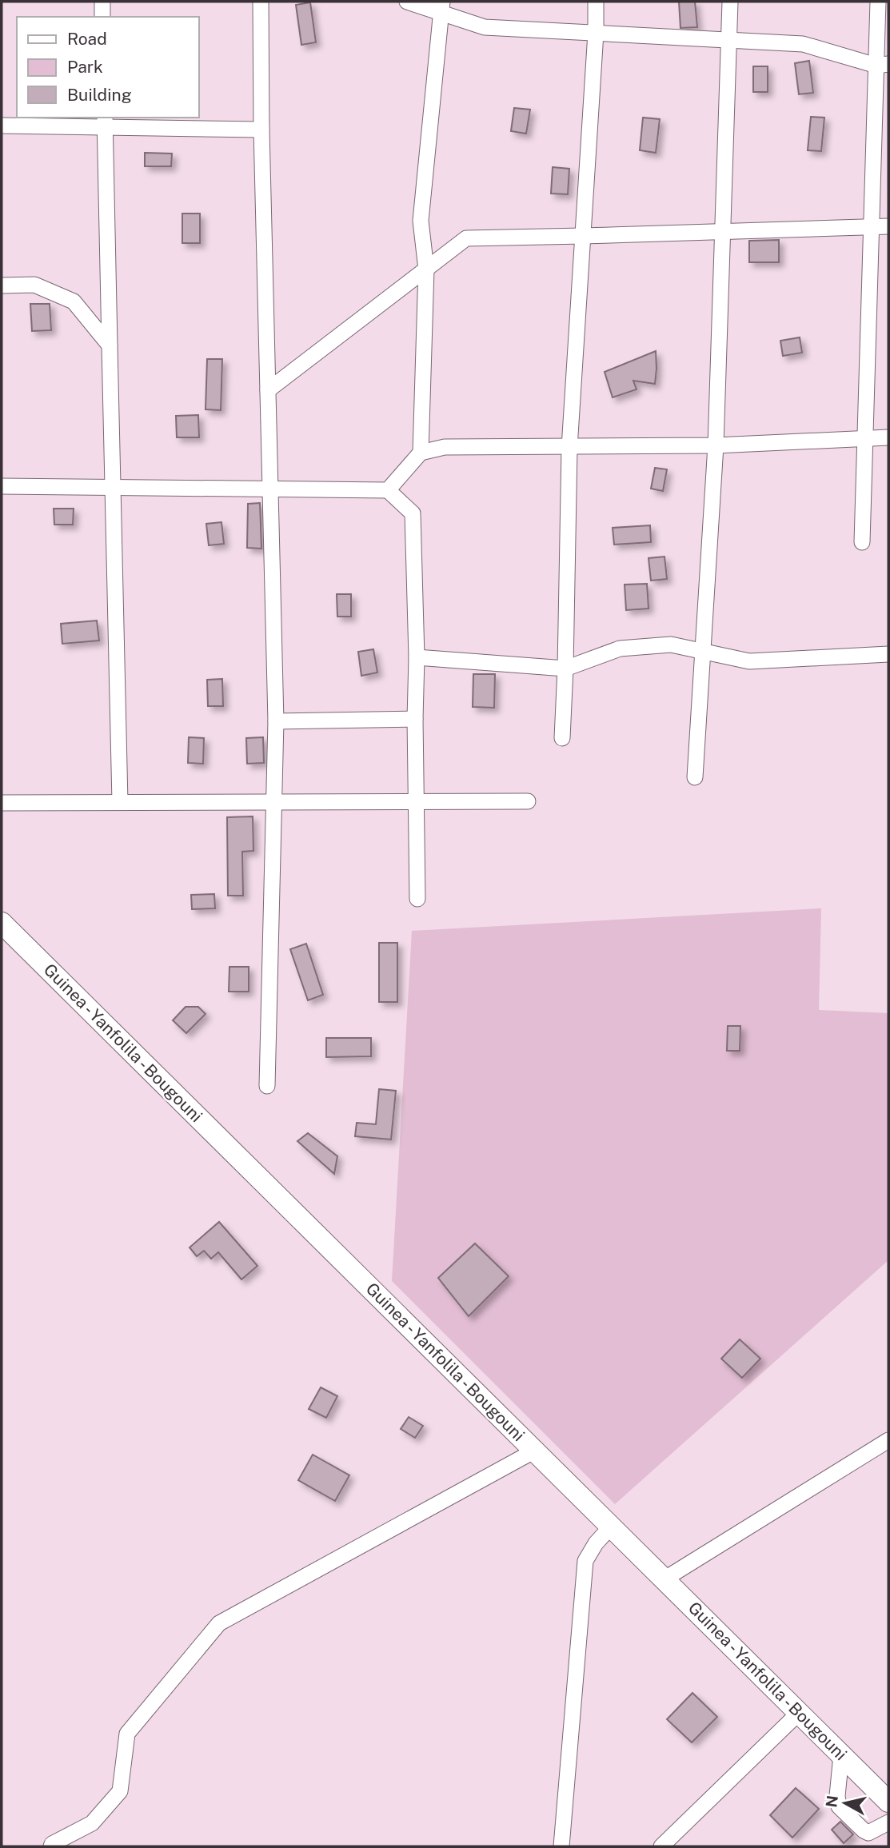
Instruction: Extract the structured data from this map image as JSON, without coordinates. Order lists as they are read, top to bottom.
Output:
{
  "streets": {
    "main road": ["Guinea - Yanfolila - Bougouni"]
  },
  "legend": ["Road", "Park", "Building"],
  "north": "left"
}
